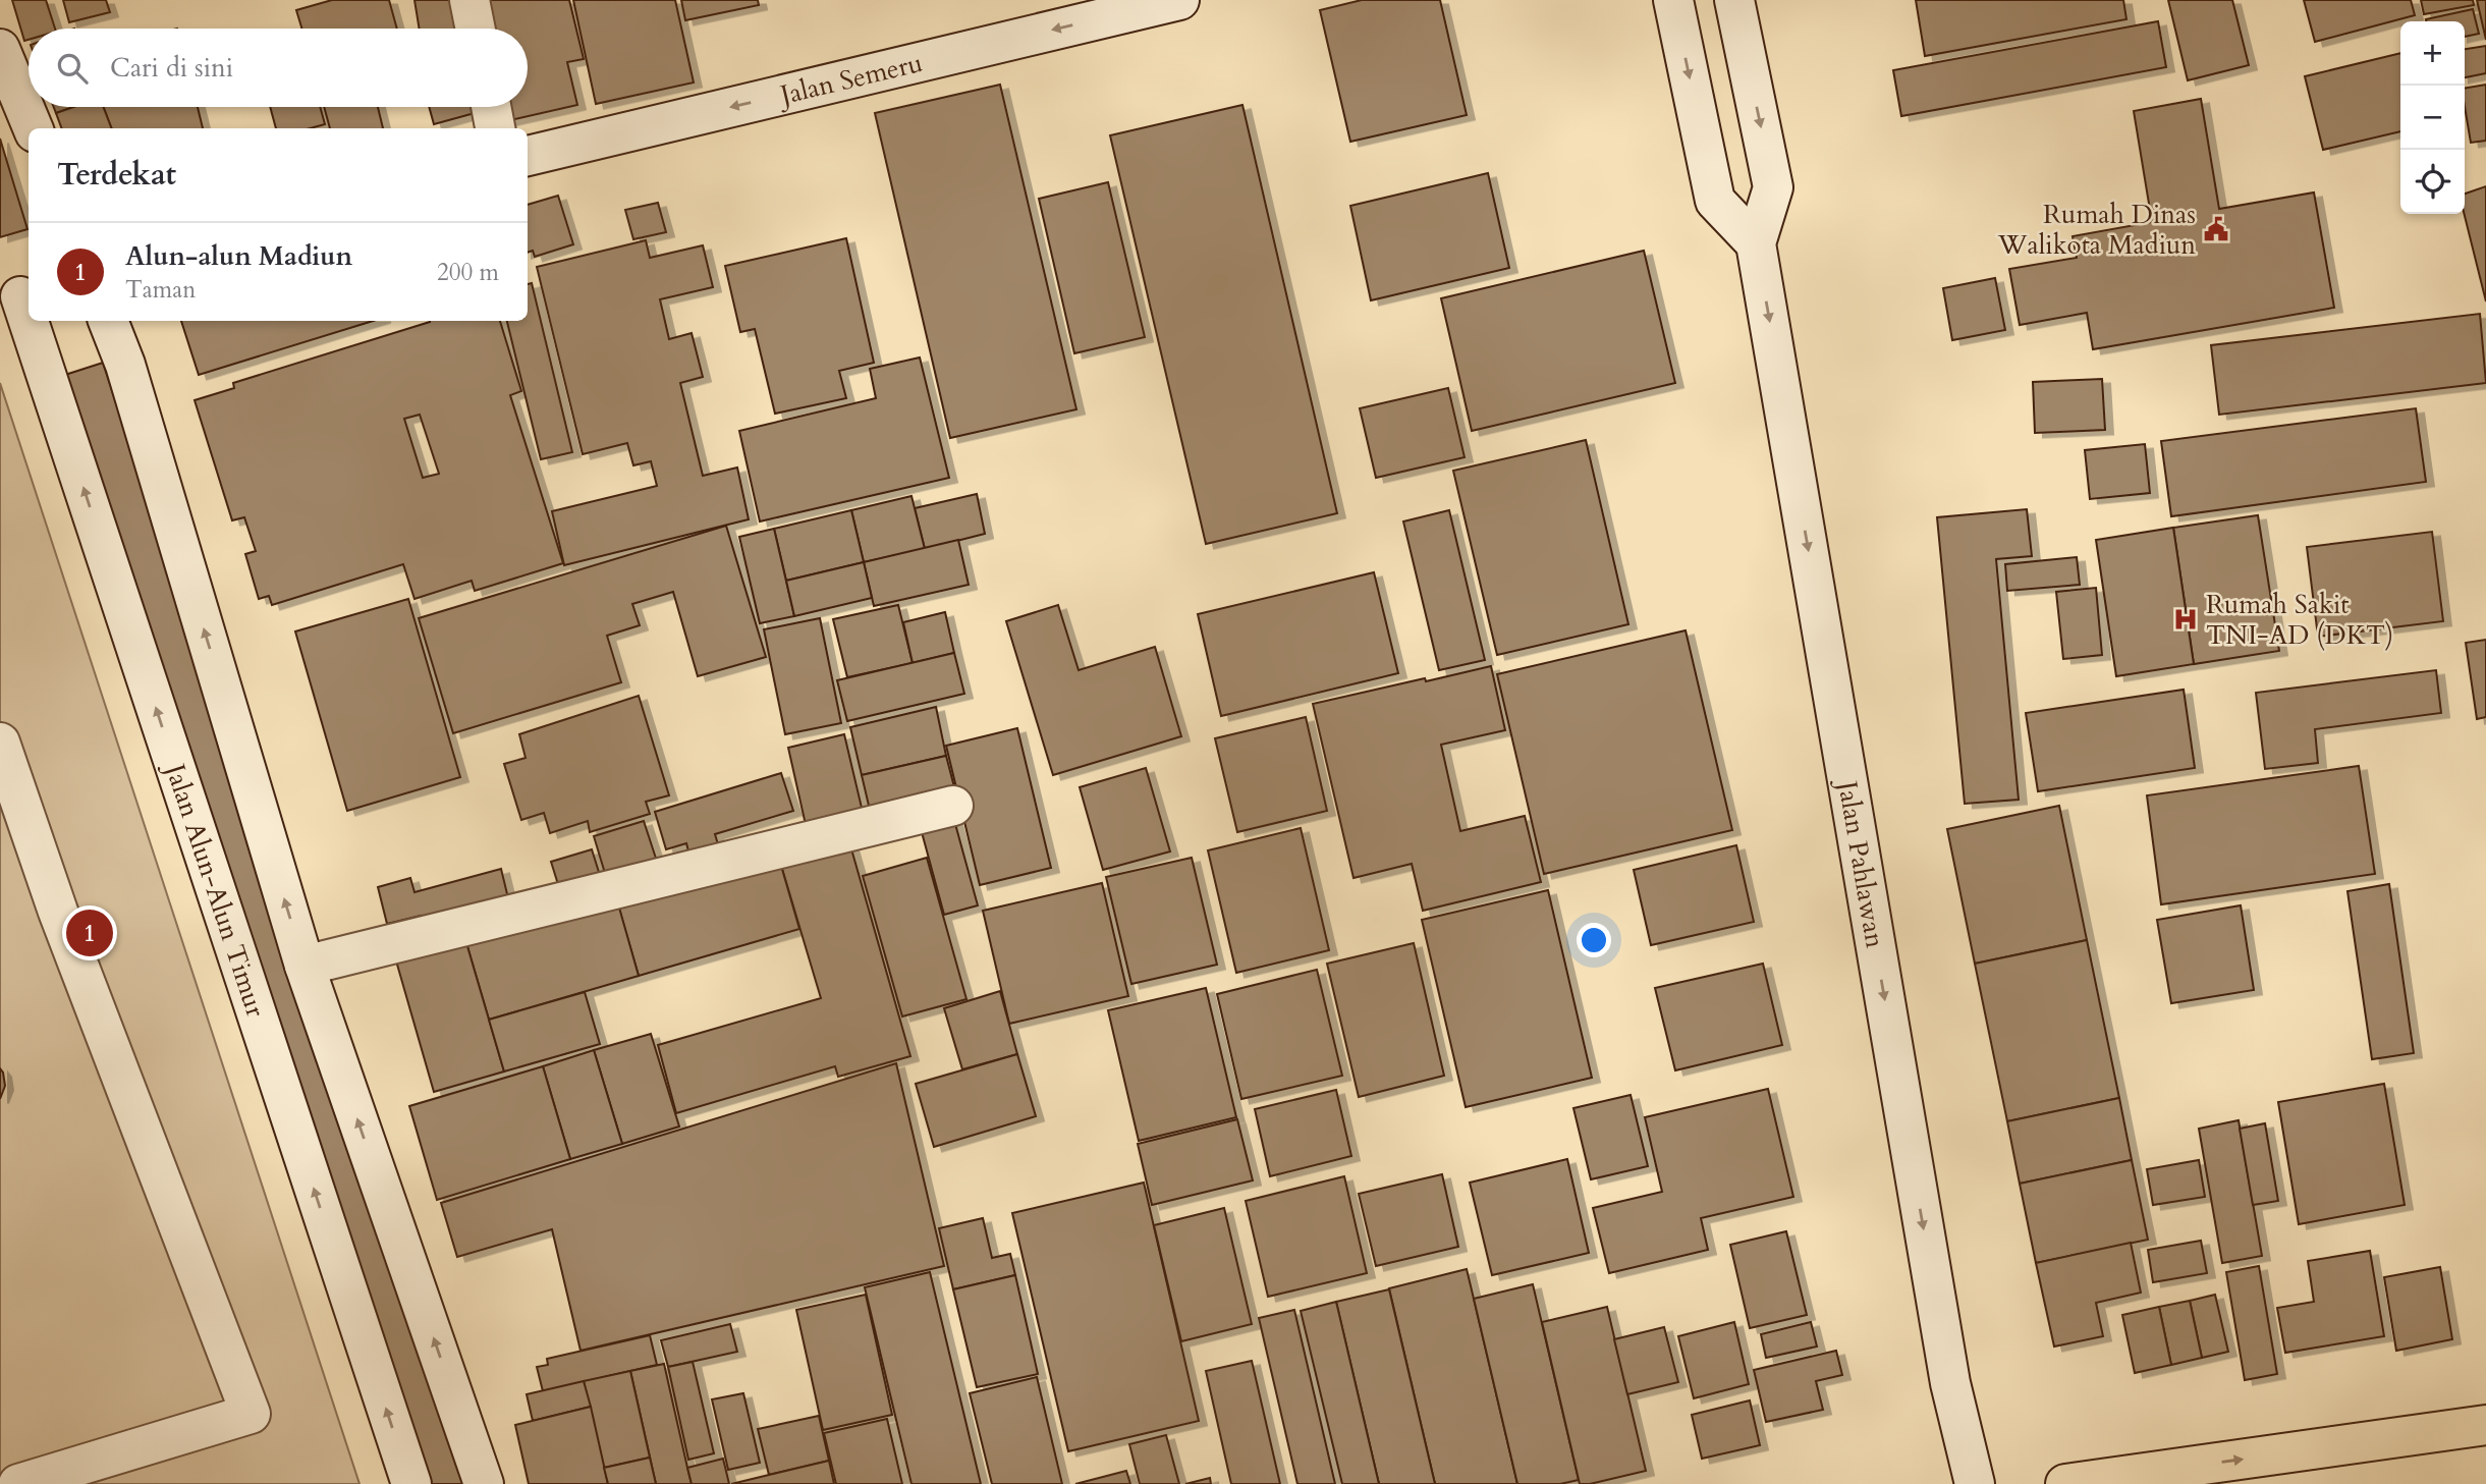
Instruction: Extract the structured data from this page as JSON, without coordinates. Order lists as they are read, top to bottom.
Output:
{
  "streets": {
    "street": ["Jalan Semeru", "Jalan Pahlawan", "Jalan Alun-Alun Timur"]
  },
  "one_way": ["Jalan Semeru", "Jalan Pahlawan"],
  "places": {
    "public building": ["Rumah Dinas Walikota Madiun"],
    "hospital": ["Rumah Sakit TNI-AD (DKT)"]
  },
  "page": {
    "map_buttons": ["+", "−"],
    "search": "Cari di sini",
    "heading": "Terdekat",
    "list": [
      {
        "mark": "1",
        "name": "Alun-alun Madiun",
        "note": "Taman",
        "value": "200 m"
      }
    ],
    "pins": "1"
  }
}
